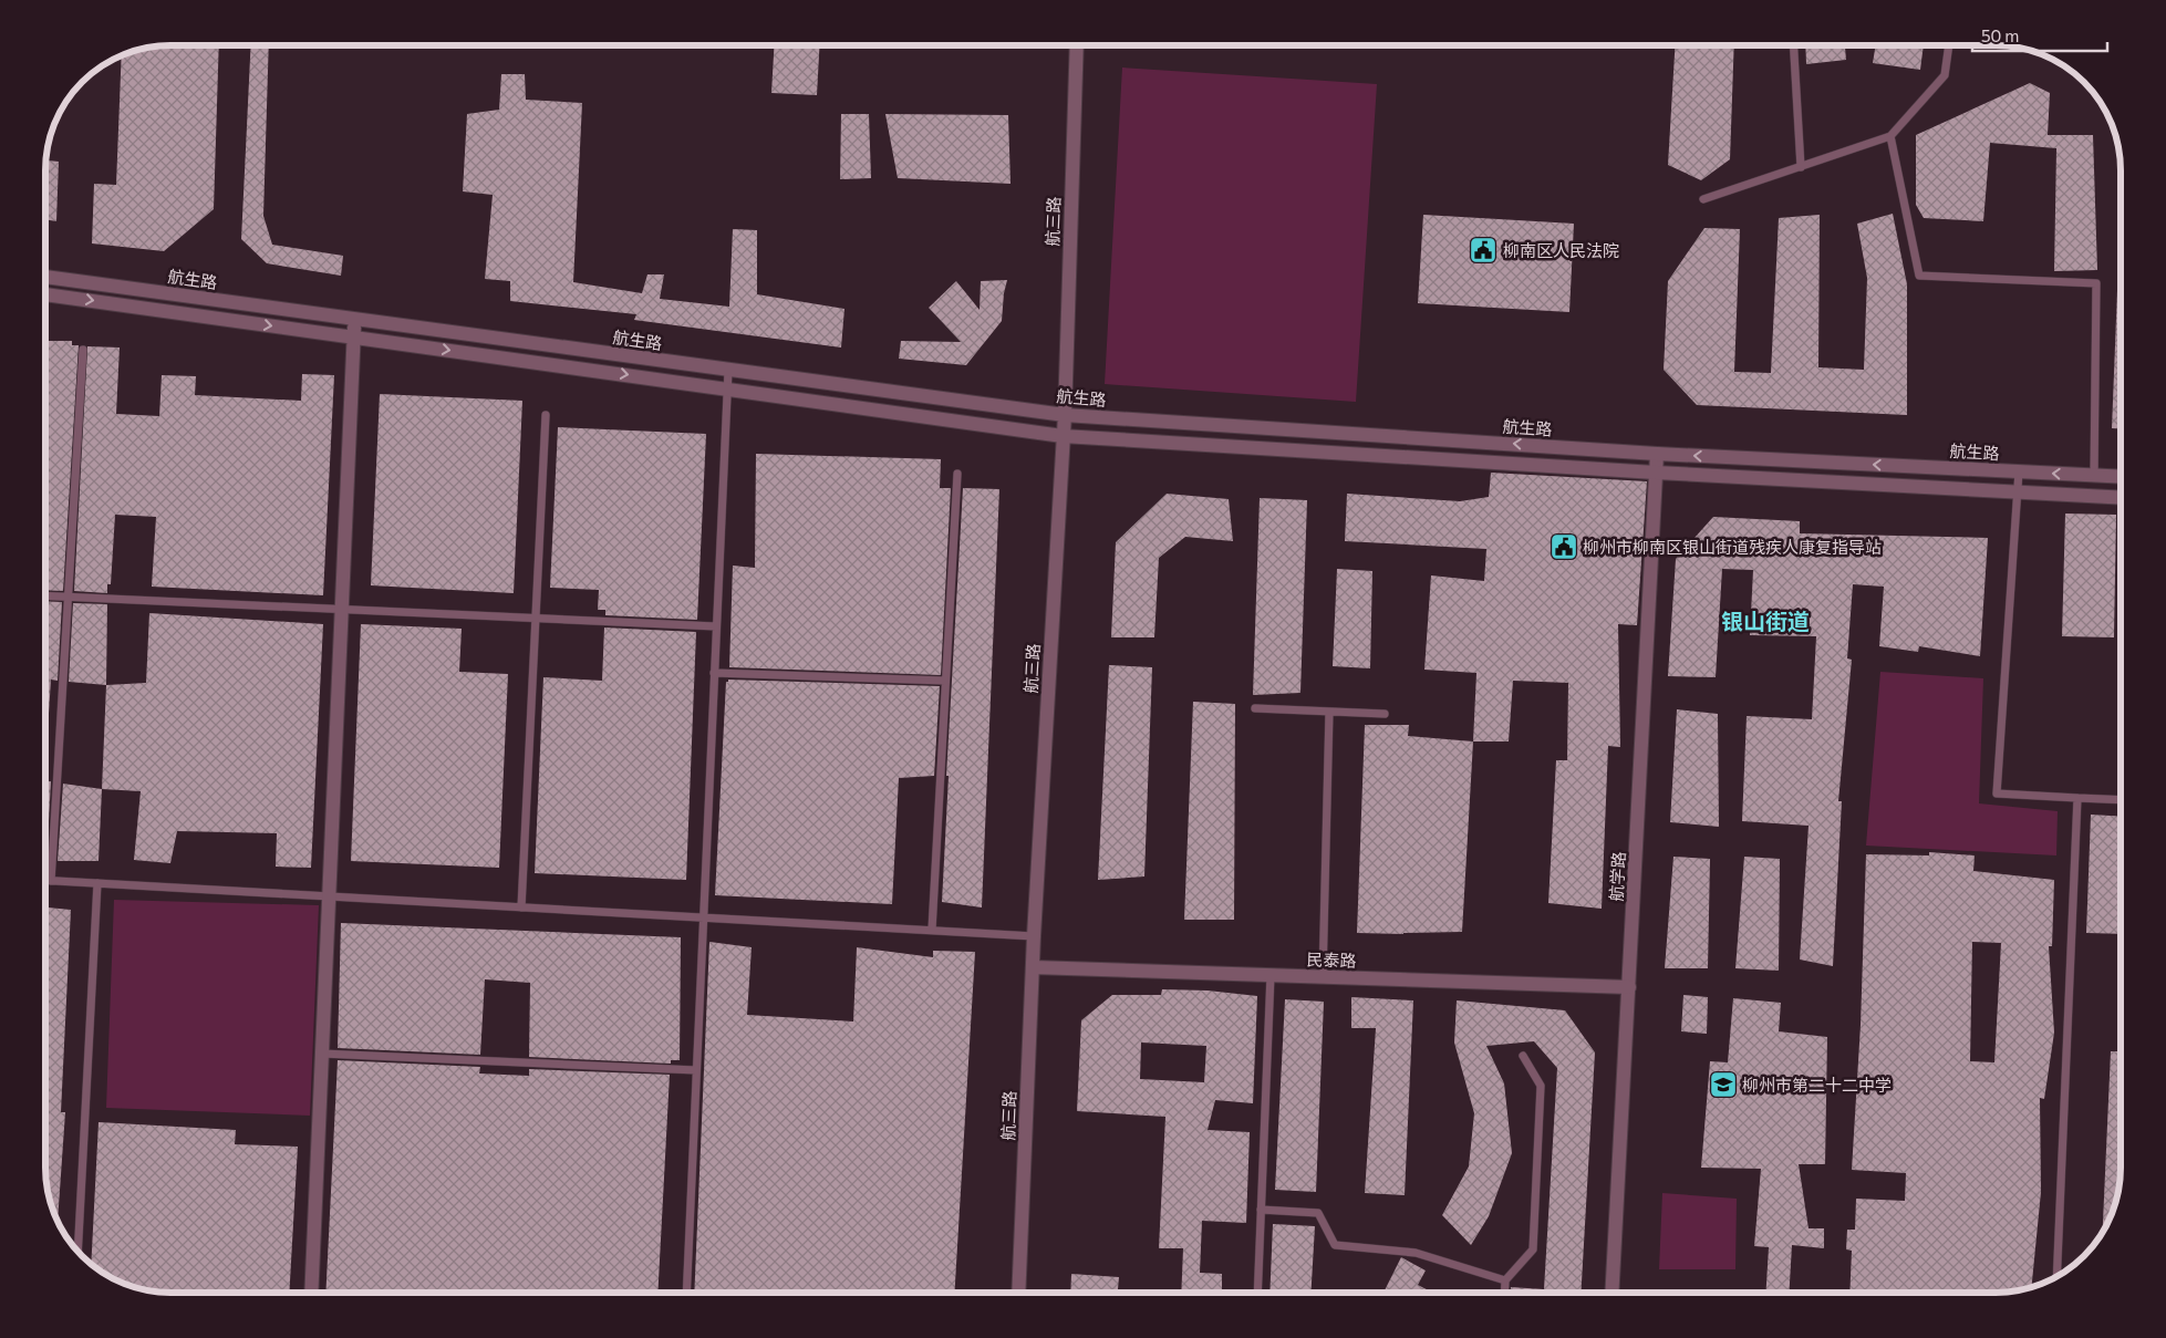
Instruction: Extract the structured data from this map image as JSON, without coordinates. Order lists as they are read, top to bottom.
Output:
{
  "streets": {
    "street": [
      "航三路",
      "航生路",
      "航学路",
      "民泰路"
    ]
  },
  "crossings": [
    ["航三路", "航生路"],
    ["航三路", "民泰路"],
    ["航生路", "航学路"],
    ["航学路", "民泰路"]
  ],
  "districts": ["银山街道"],
  "places": {
    "public building": ["柳南区人民法院", "柳州市柳南区银山街道残疾人康复指导站"],
    "school or university": ["柳州市第二十二中学"]
  },
  "scale_bar": "50 m"
}
